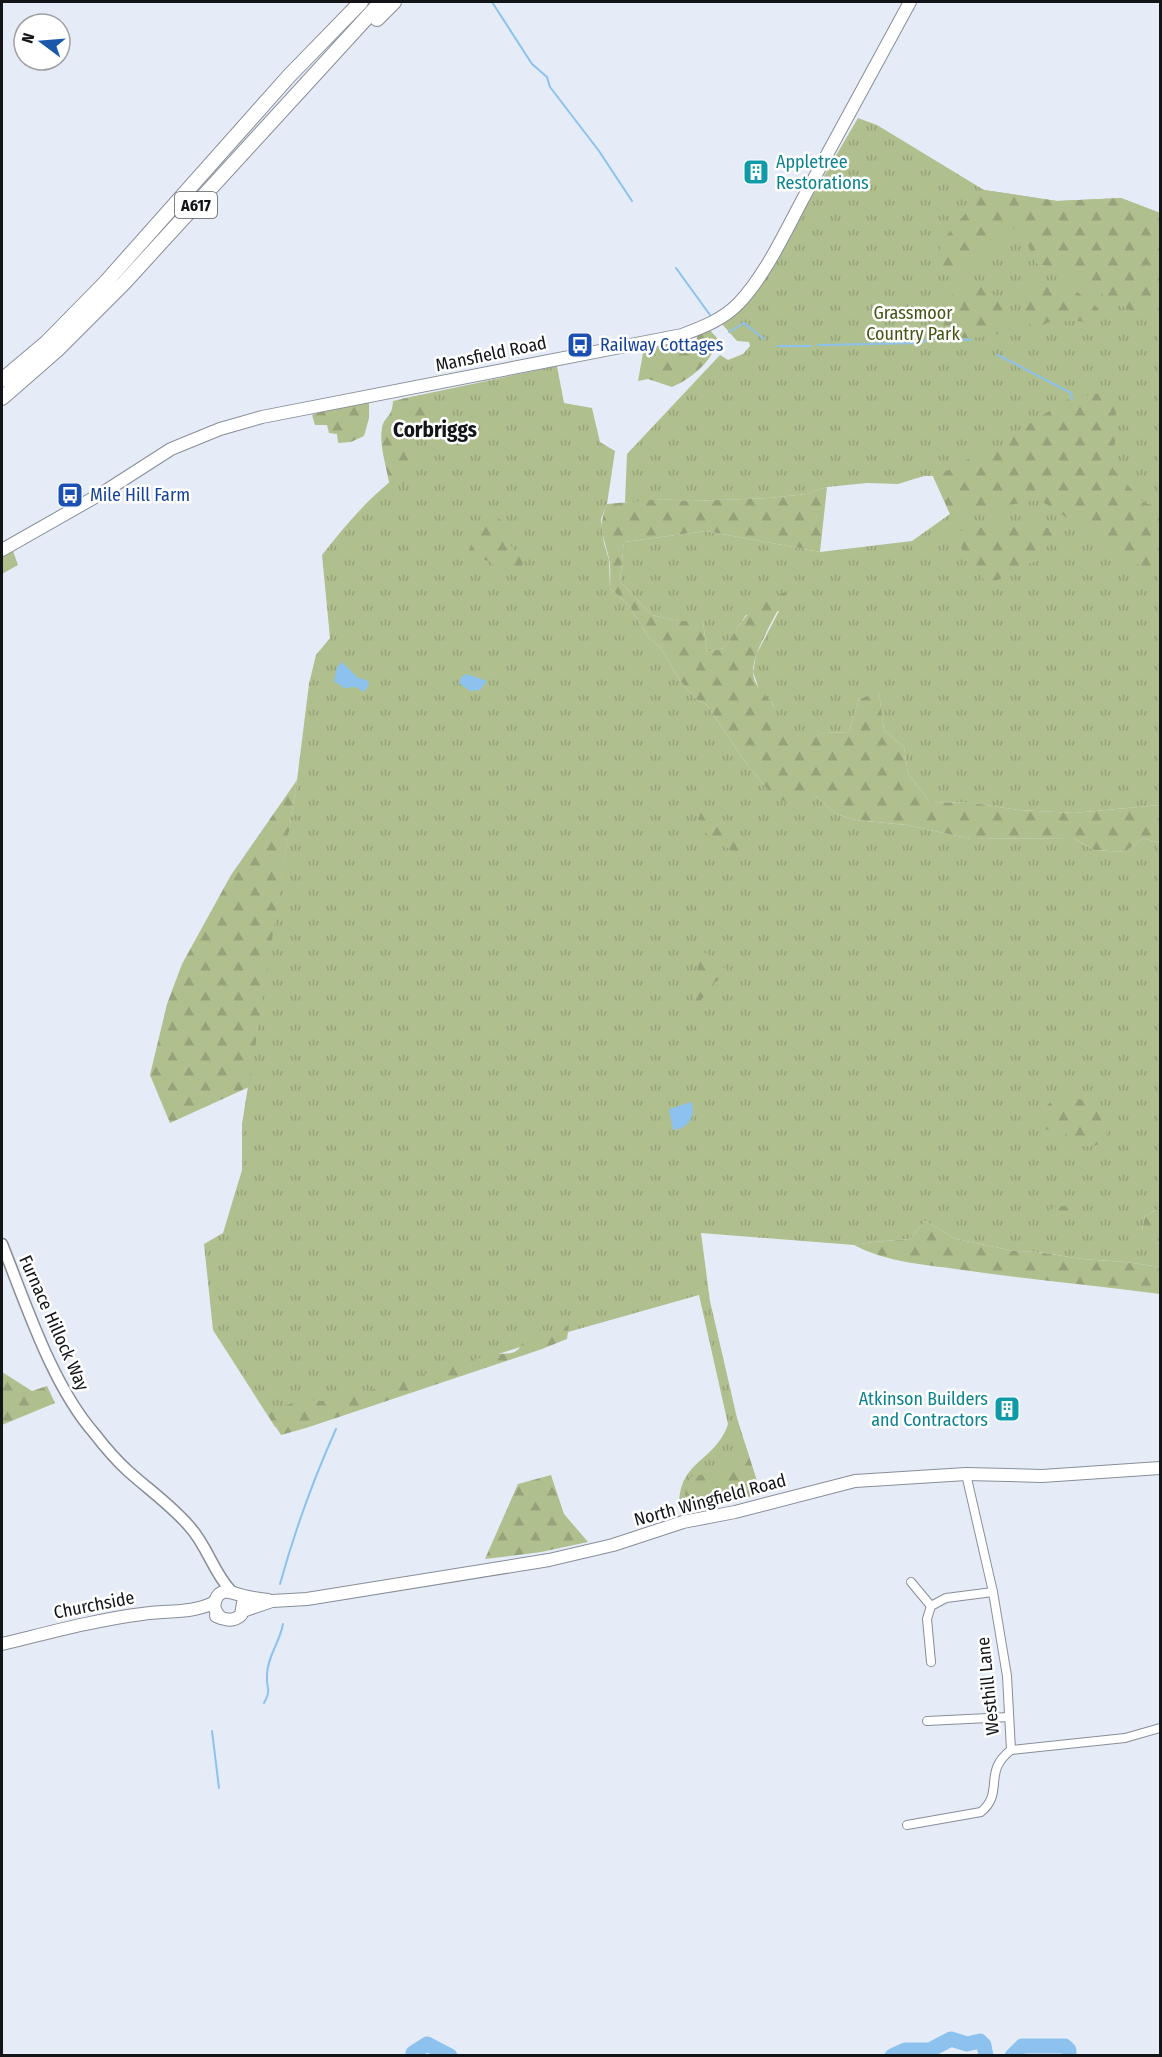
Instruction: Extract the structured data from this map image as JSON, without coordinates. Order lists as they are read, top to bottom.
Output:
{
  "streets": {
    "highway": ["A617"],
    "main road": ["Mansfield Road", "North Wingfield Road", "Churchside"],
    "street": ["Furnace Hillock Way", "Westhill Lane"]
  },
  "crossings": [
    ["Furnace Hillock Way", "North Wingfield Road"],
    ["Furnace Hillock Way", "Churchside"],
    ["North Wingfield Road", "Churchside"],
    ["North Wingfield Road", "Westhill Lane"]
  ],
  "districts": ["Corbriggs"],
  "parks": ["Grassmoor Country Park"],
  "places": {
    "building": ["Appletree Restorations", "Atkinson Builders and Contractors"],
    "bus stop": ["Railway Cottages", "Mile Hill Farm"]
  },
  "north": "left"
}
